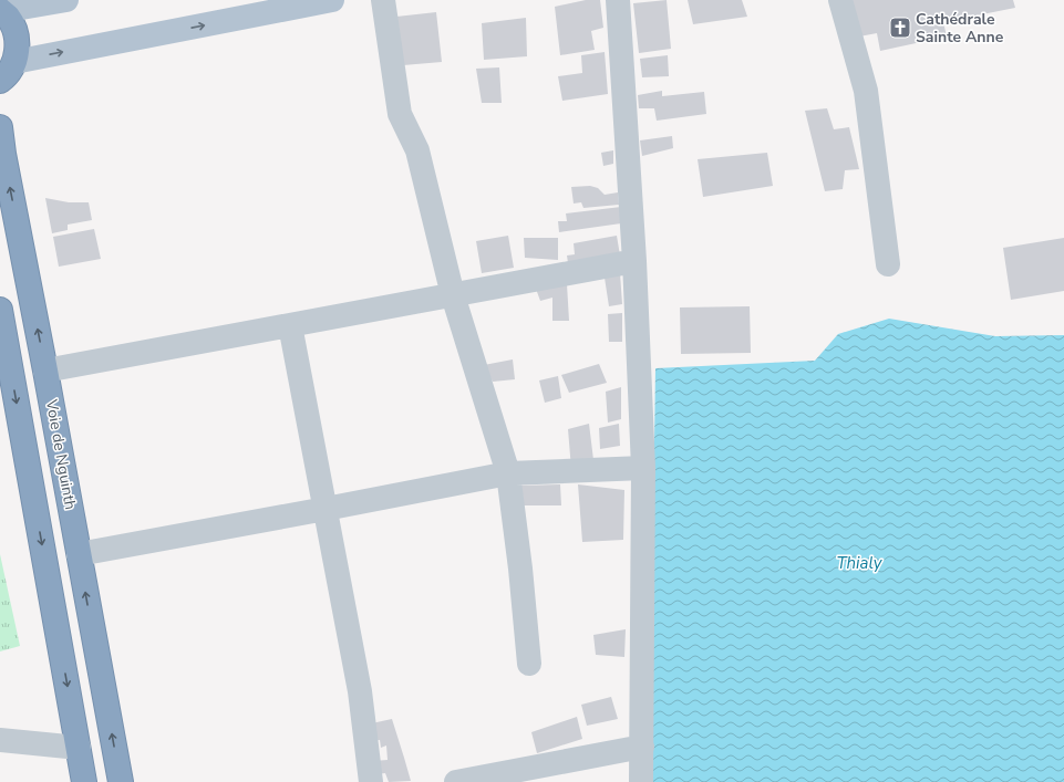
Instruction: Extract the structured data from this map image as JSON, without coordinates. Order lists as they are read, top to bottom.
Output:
{
  "streets": {
    "highway": ["Voie de Nguinth"]
  },
  "water": ["Thialy"],
  "places": {
    "church": ["Cathédrale Sainte Anne"]
  }
}
